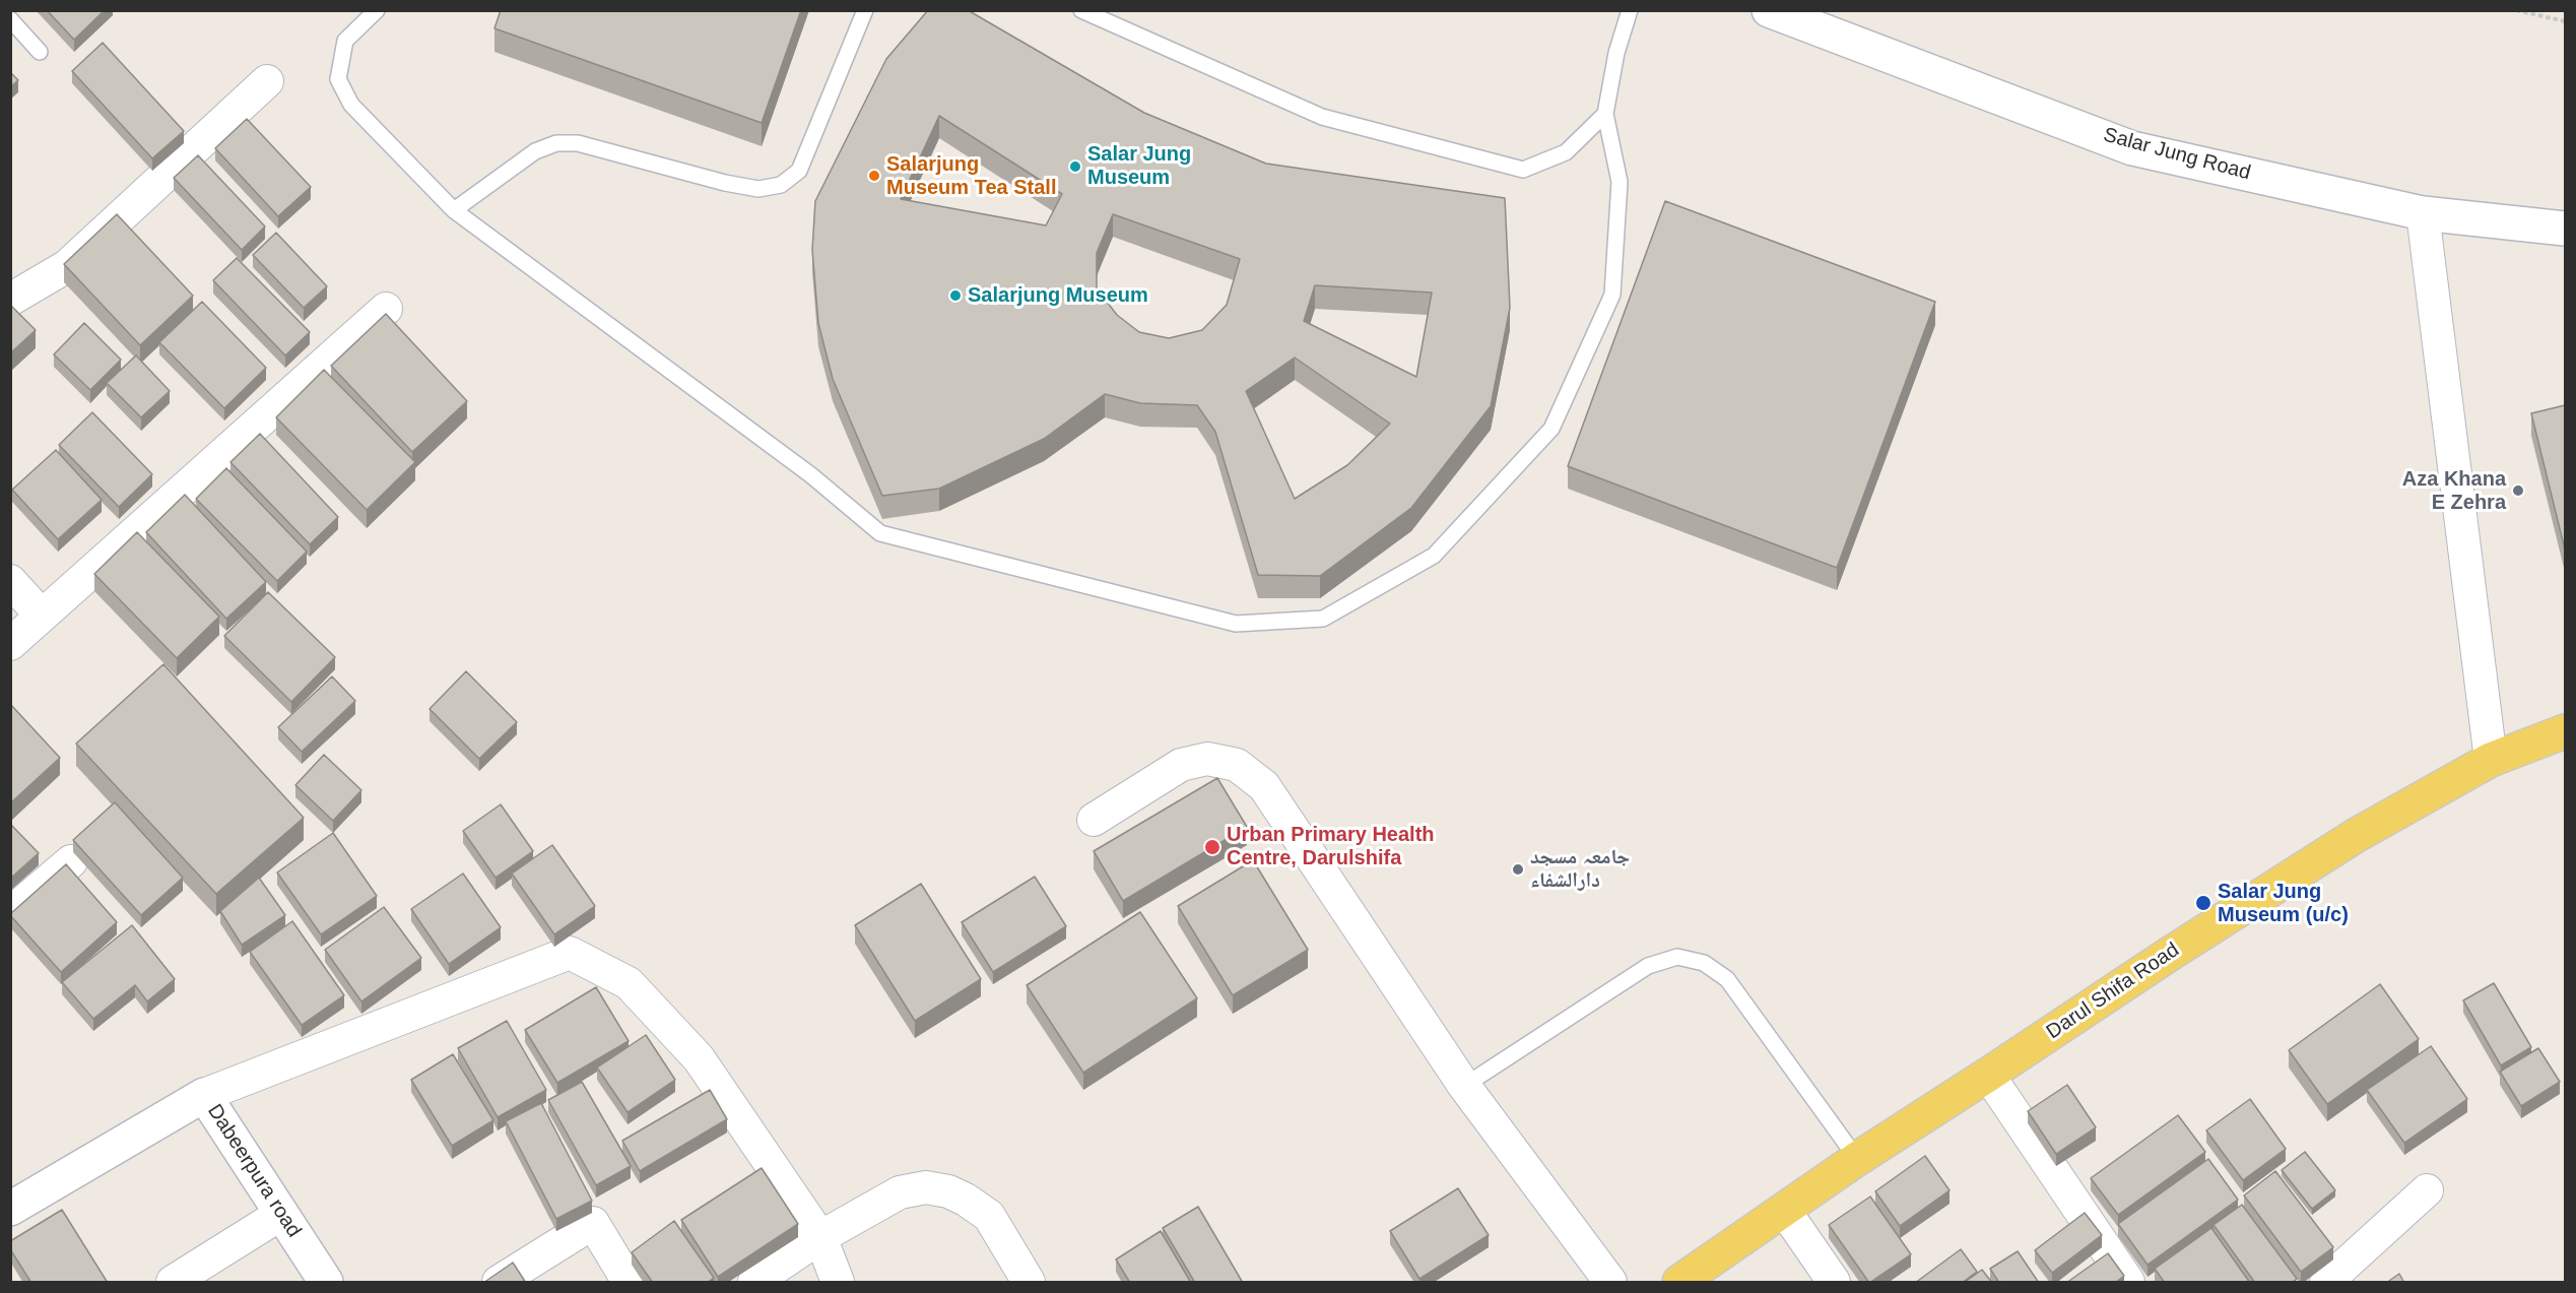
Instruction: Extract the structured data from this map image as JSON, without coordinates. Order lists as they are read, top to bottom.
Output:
{
  "streets": {
    "main road": ["Salar Jung Road", "Darul Shifa Road", "Dabeerpura road"]
  },
  "places": [
    "Salar Jung Museum",
    "Salarjung Museum Tea Stall",
    "Salarjung Museum",
    "Aza Khana E Zehra",
    "Urban Primary Health Centre, Darulshifa",
    "جامعہ مسجد دارالشفاء",
    "Salar Jung Museum (u/c)"
  ]
}
